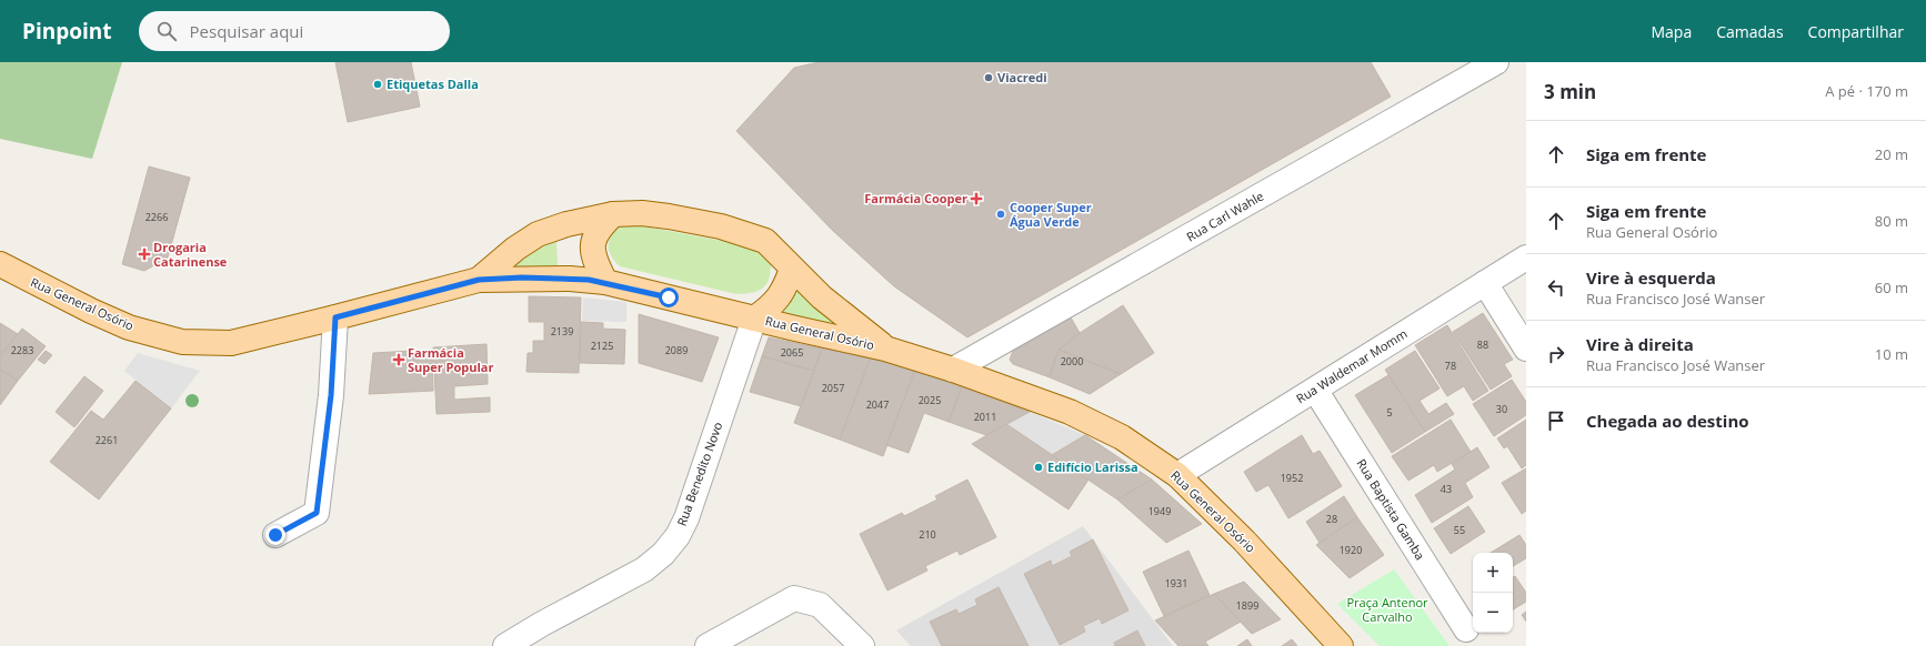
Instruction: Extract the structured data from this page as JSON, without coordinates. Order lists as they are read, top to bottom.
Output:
{
  "streets": {
    "main road": ["Rua General Osório"],
    "street": [
      "Rua Carl Wahle",
      "Rua Waldemar Momm",
      "Rua Benedito Novo",
      "Rua Baptista Gamba"
    ]
  },
  "crossings": [
    ["Rua Carl Wahle", "Rua General Osório"],
    ["Rua General Osório", "Rua Waldemar Momm"],
    ["Rua General Osório", "Rua Benedito Novo"],
    ["Rua Waldemar Momm", "Rua Baptista Gamba"]
  ],
  "parks": ["Praça Antenor Carvalho"],
  "places": {
    "other": [
      "Viacredi",
      "Etiquetas Dalla",
      "Cooper Super Água Verde",
      "Edifício Larissa"
    ],
    "health": ["Farmácia Cooper", "Drogaria Catarinense", "Farmácia Super Popular"]
  },
  "house_numbers": [
    "2266",
    "2139",
    "88",
    "2125",
    "2283",
    "2089",
    "2065",
    "2000",
    "78",
    "2057",
    "2025",
    "2047",
    "30",
    "5",
    "2011",
    "2261",
    "1952",
    "43",
    "1949",
    "28",
    "55",
    "210",
    "1920",
    "1931",
    "1899"
  ],
  "page": {
    "header": "Pinpoint",
    "search": "Pesquisar aqui",
    "nav": ["Mapa", "Camadas", "Compartilhar"],
    "heading": ["3 min", "A pé · 170 m"],
    "list": [
      ["Siga em frente", "20 m"],
      ["Siga em frente", "Rua General Osório", "80 m"],
      ["Vire à esquerda", "Rua Francisco José Wanser", "60 m"],
      ["Vire à direita", "Rua Francisco José Wanser", "10 m"],
      "Chegada ao destino"
    ],
    "map_buttons": ["+", "−"]
  }
}
